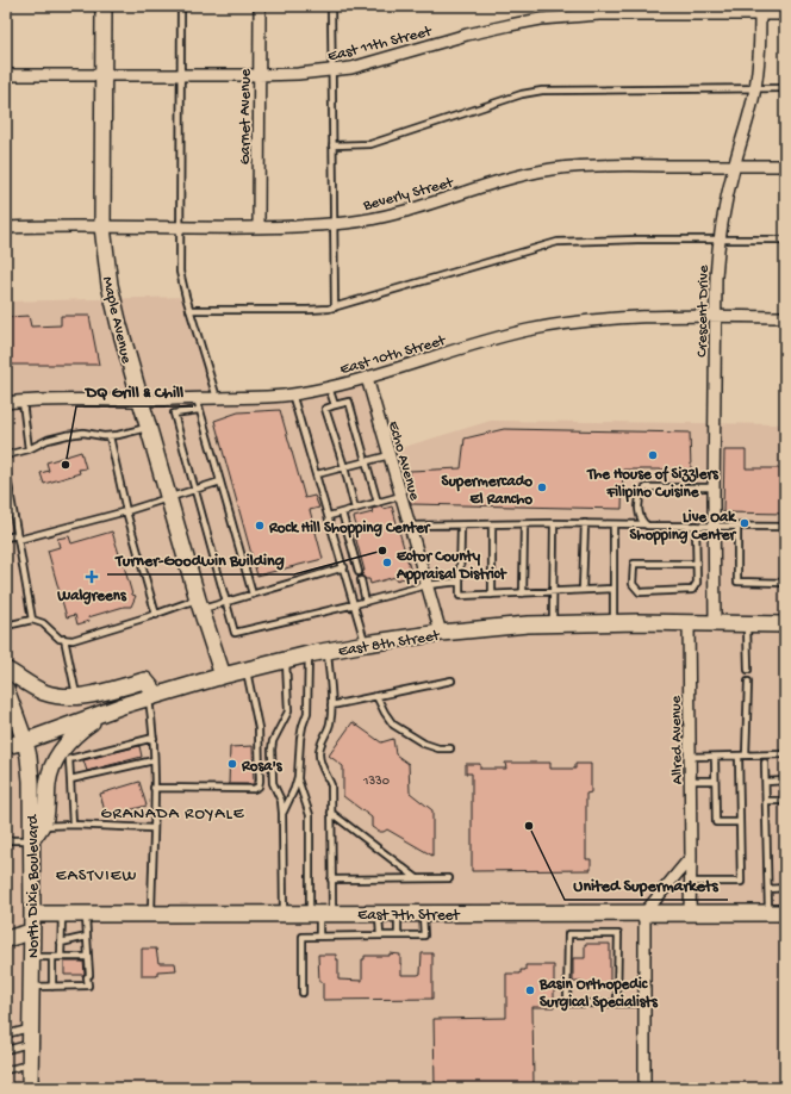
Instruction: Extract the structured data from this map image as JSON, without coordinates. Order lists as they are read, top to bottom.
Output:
{
  "streets": {
    "main road": [
      "Maple Avenue",
      "East 8th Street",
      "North Dixie Boulevard",
      "East 7th Street"
    ],
    "street": [
      "East 11th Street",
      "Garnet Avenue",
      "Beverly Street",
      "Crescent Drive",
      "East 10th Street",
      "Echo Avenue",
      "Allred Avenue"
    ]
  },
  "crossings": [
    ["East 11th Street", "Garnet Avenue"],
    ["East 11th Street", "Crescent Drive"],
    ["East 11th Street", "Maple Avenue"],
    ["Garnet Avenue", "Beverly Street"],
    ["Beverly Street", "Crescent Drive"],
    ["Beverly Street", "Maple Avenue"],
    ["Crescent Drive", "East 10th Street"],
    ["Crescent Drive", "East 8th Street"],
    ["Maple Avenue", "East 10th Street"],
    ["Maple Avenue", "East 8th Street"],
    ["East 10th Street", "Echo Avenue"],
    ["Echo Avenue", "East 8th Street"],
    ["East 8th Street", "Allred Avenue"],
    ["East 8th Street", "North Dixie Boulevard"],
    ["Allred Avenue", "East 7th Street"],
    ["North Dixie Boulevard", "East 7th Street"]
  ],
  "districts": ["GRANADA ROYALE", "EASTVIEW"],
  "places": {
    "other": [
      "The House of Sizzlers Filipino Cuisine",
      "DQ Grill & Chill",
      "Supermercado El Rancho",
      "Live Oak Shopping Center",
      "Rock Hill Shopping Center",
      "Turner-Goodwin Building",
      "Ector County Appraisal District",
      "Rosa's",
      "United Supermarkets",
      "Basin Orthopedic Surgical Specialists"
    ],
    "health": ["Walgreens"]
  },
  "house_numbers": ["1330"]
}
